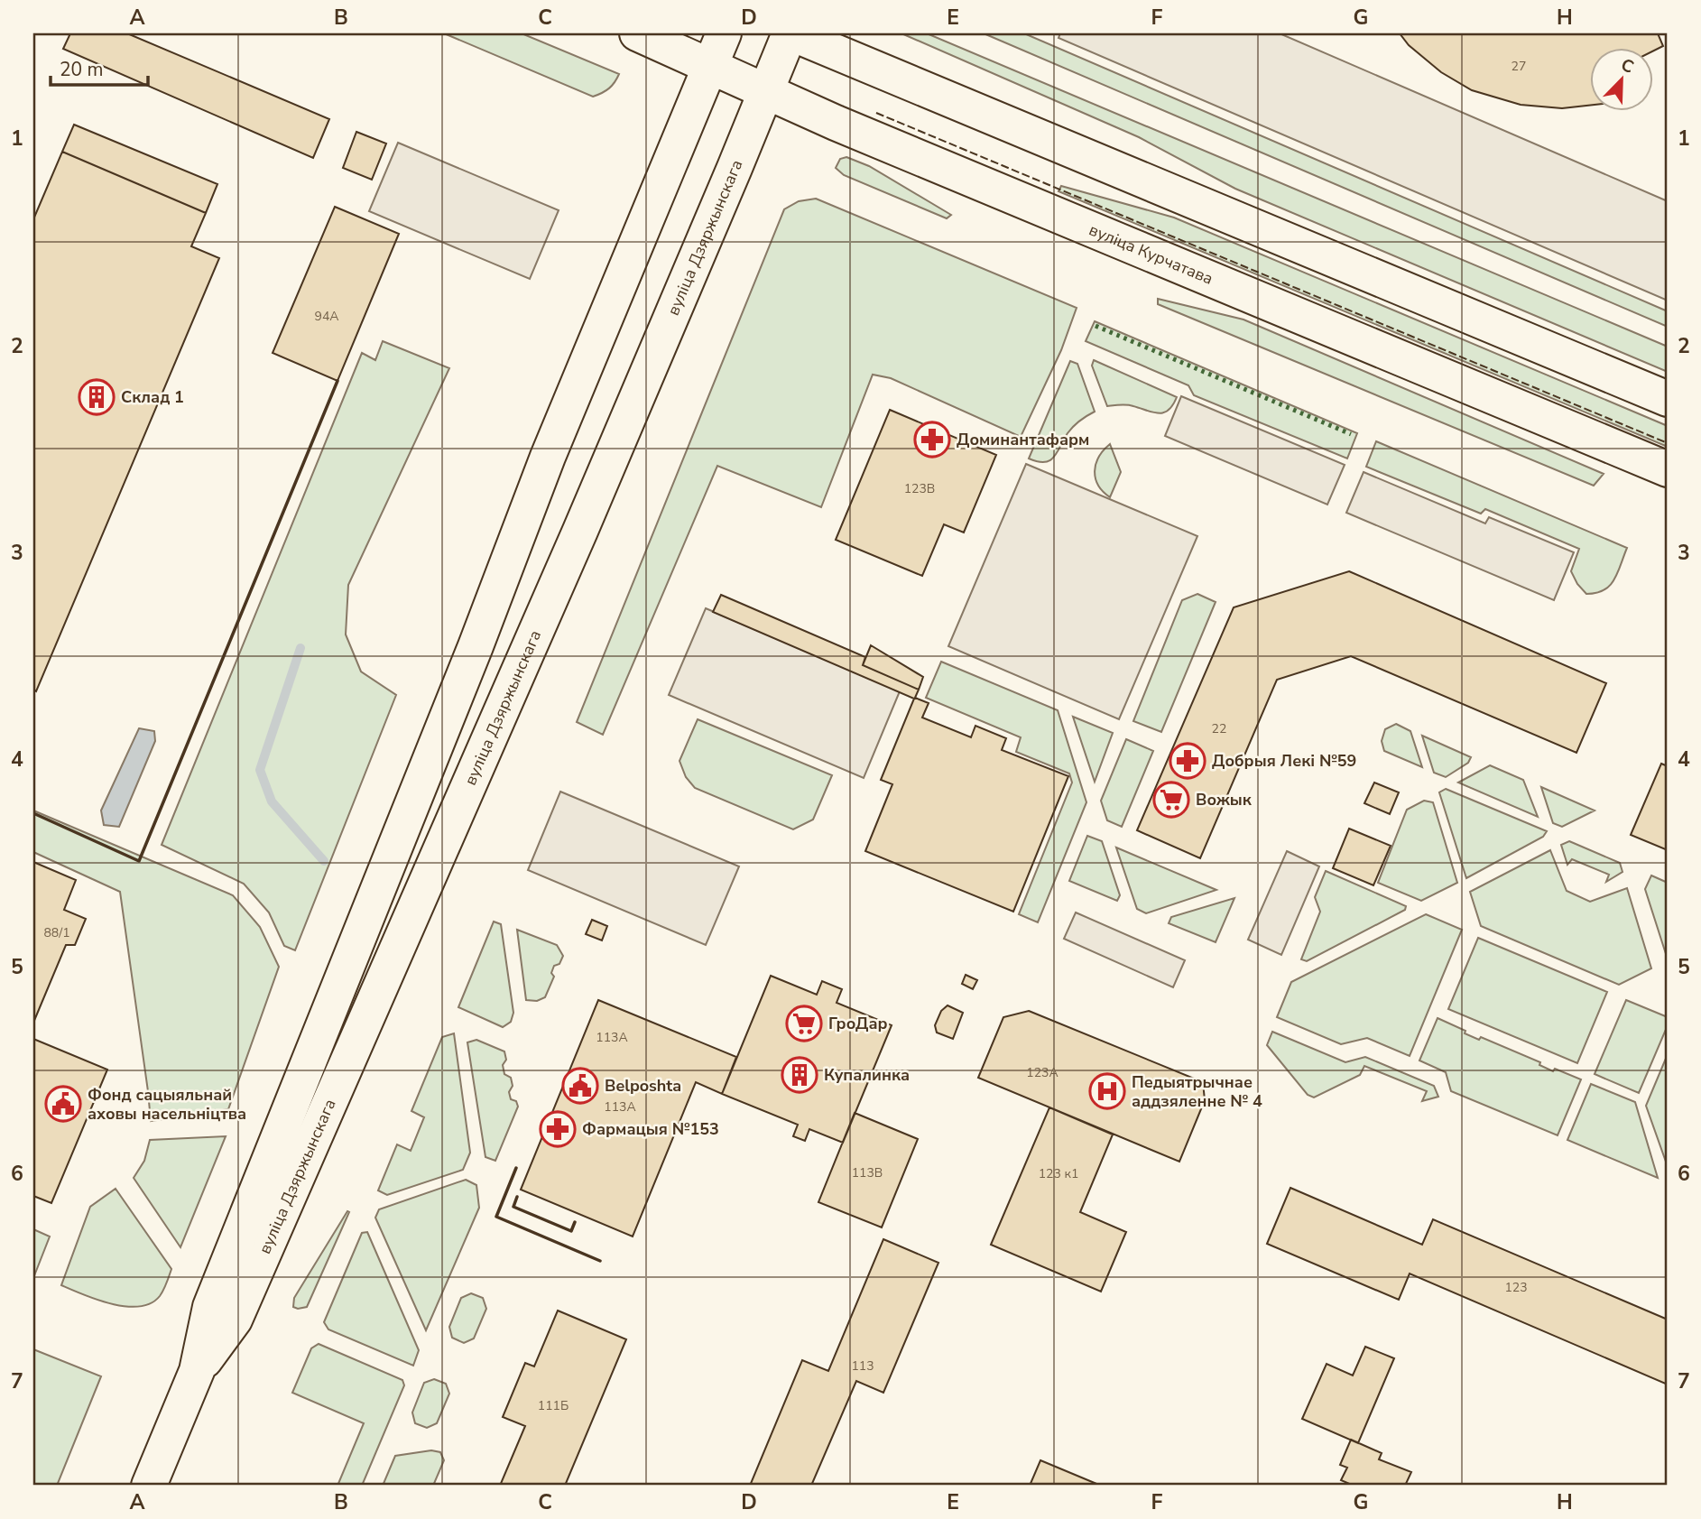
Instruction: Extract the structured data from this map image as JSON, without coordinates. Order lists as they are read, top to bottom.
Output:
{
  "streets": {
    "main road": ["вуліца Дзяржынскага", "вуліца Курчатава"]
  },
  "crossings": [
    ["вуліца Дзяржынскага", "вуліца Курчатава"]
  ],
  "places": {
    "building": ["Склад 1", "Купалинка"],
    "pharmacy": ["Доминантафарм", "Добрыя Лекі №59", "Фармацыя №153"],
    "supermarket": ["Вожык", "ГроДар"],
    "public building": ["Belposhta", "Фонд сацыяльнай аховы насельніцтва"],
    "hospital": ["Педыятрычнае аддзяленне № 4"]
  },
  "house_numbers": [
    "27",
    "94А",
    "123В",
    "22",
    "88/1",
    "113А",
    "123А",
    "113А",
    "113В",
    "123 к1",
    "123",
    "113",
    "111Б"
  ],
  "scale_bar": "20 m",
  "north": "top right",
  "grid": {
    "columns": [
      "A",
      "B",
      "C",
      "D",
      "E",
      "F",
      "G",
      "H"
    ],
    "rows": [
      "1",
      "2",
      "3",
      "4",
      "5",
      "6",
      "7"
    ]
  }
}
